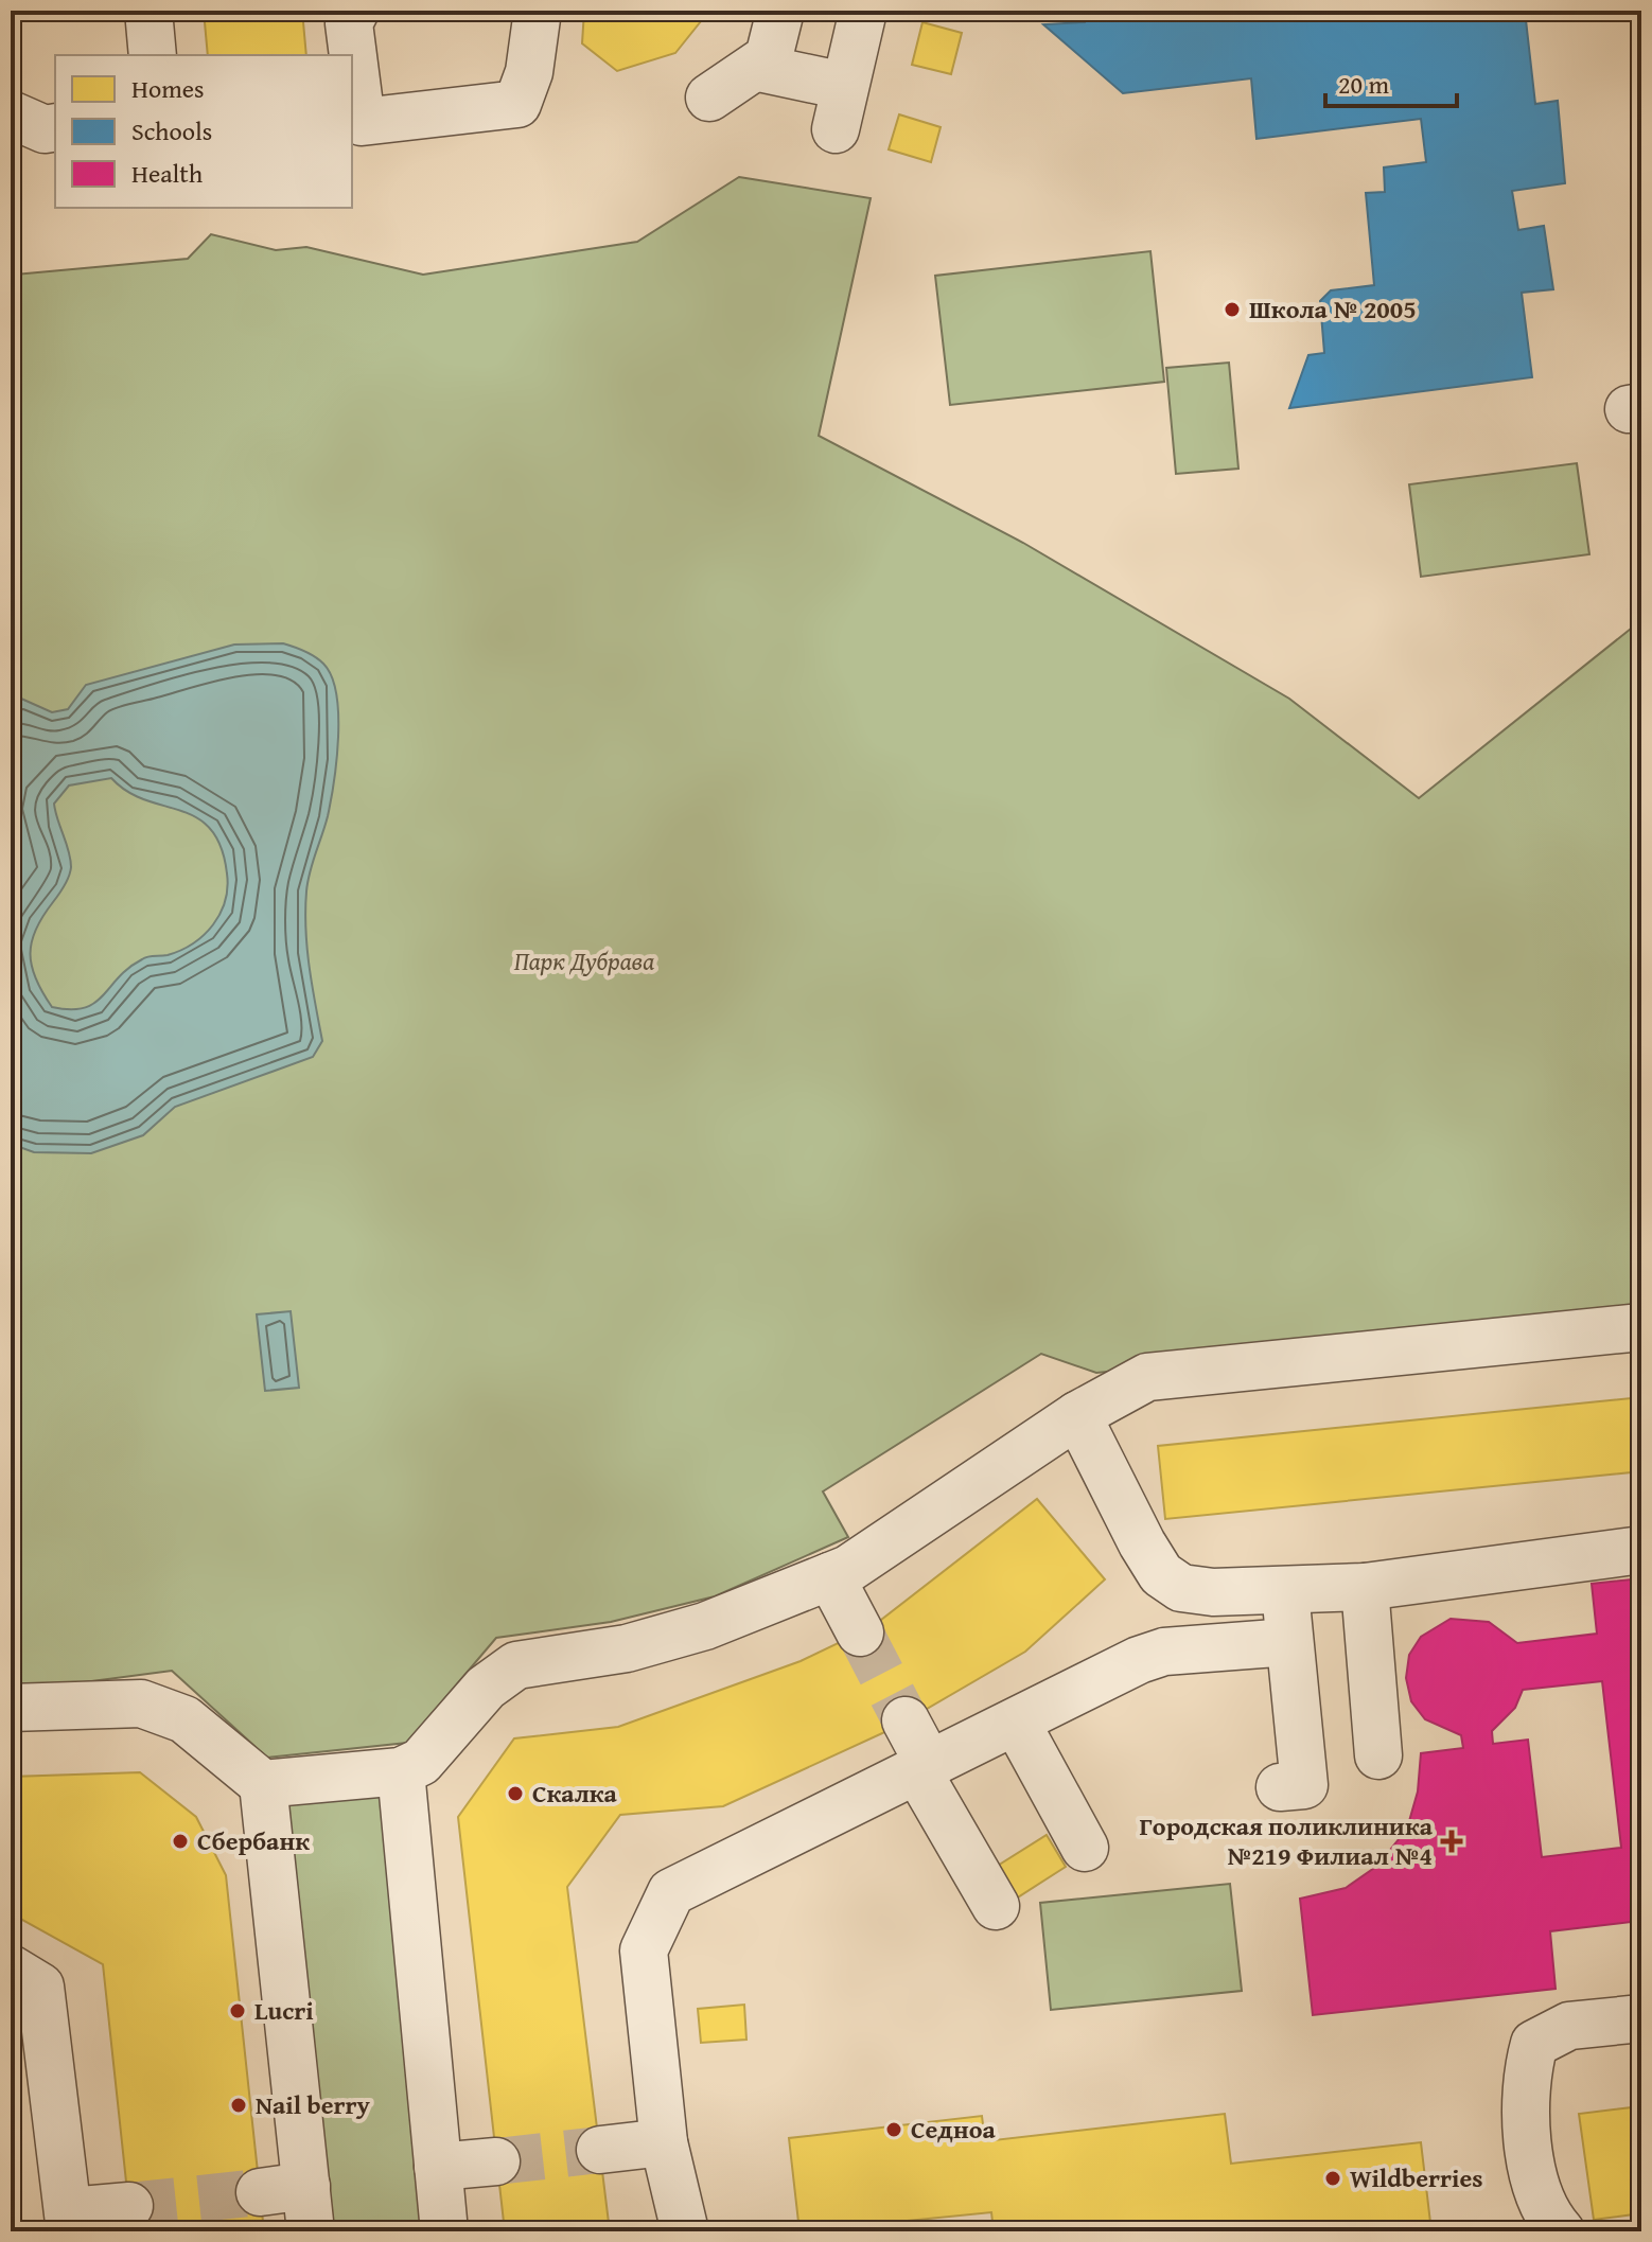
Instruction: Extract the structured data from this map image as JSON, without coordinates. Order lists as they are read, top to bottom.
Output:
{
  "parks": ["Парк Дубрава"],
  "places": {
    "other": [
      "Школа № 2005",
      "Скалка",
      "Сбербанк",
      "Lucri",
      "Nail berry",
      "Седноа",
      "Wildberries"
    ],
    "health": ["Городская поликлиника №219 Филиал №4"]
  },
  "legend": ["Homes", "Schools", "Health"],
  "scale_bar": "20 m"
}
